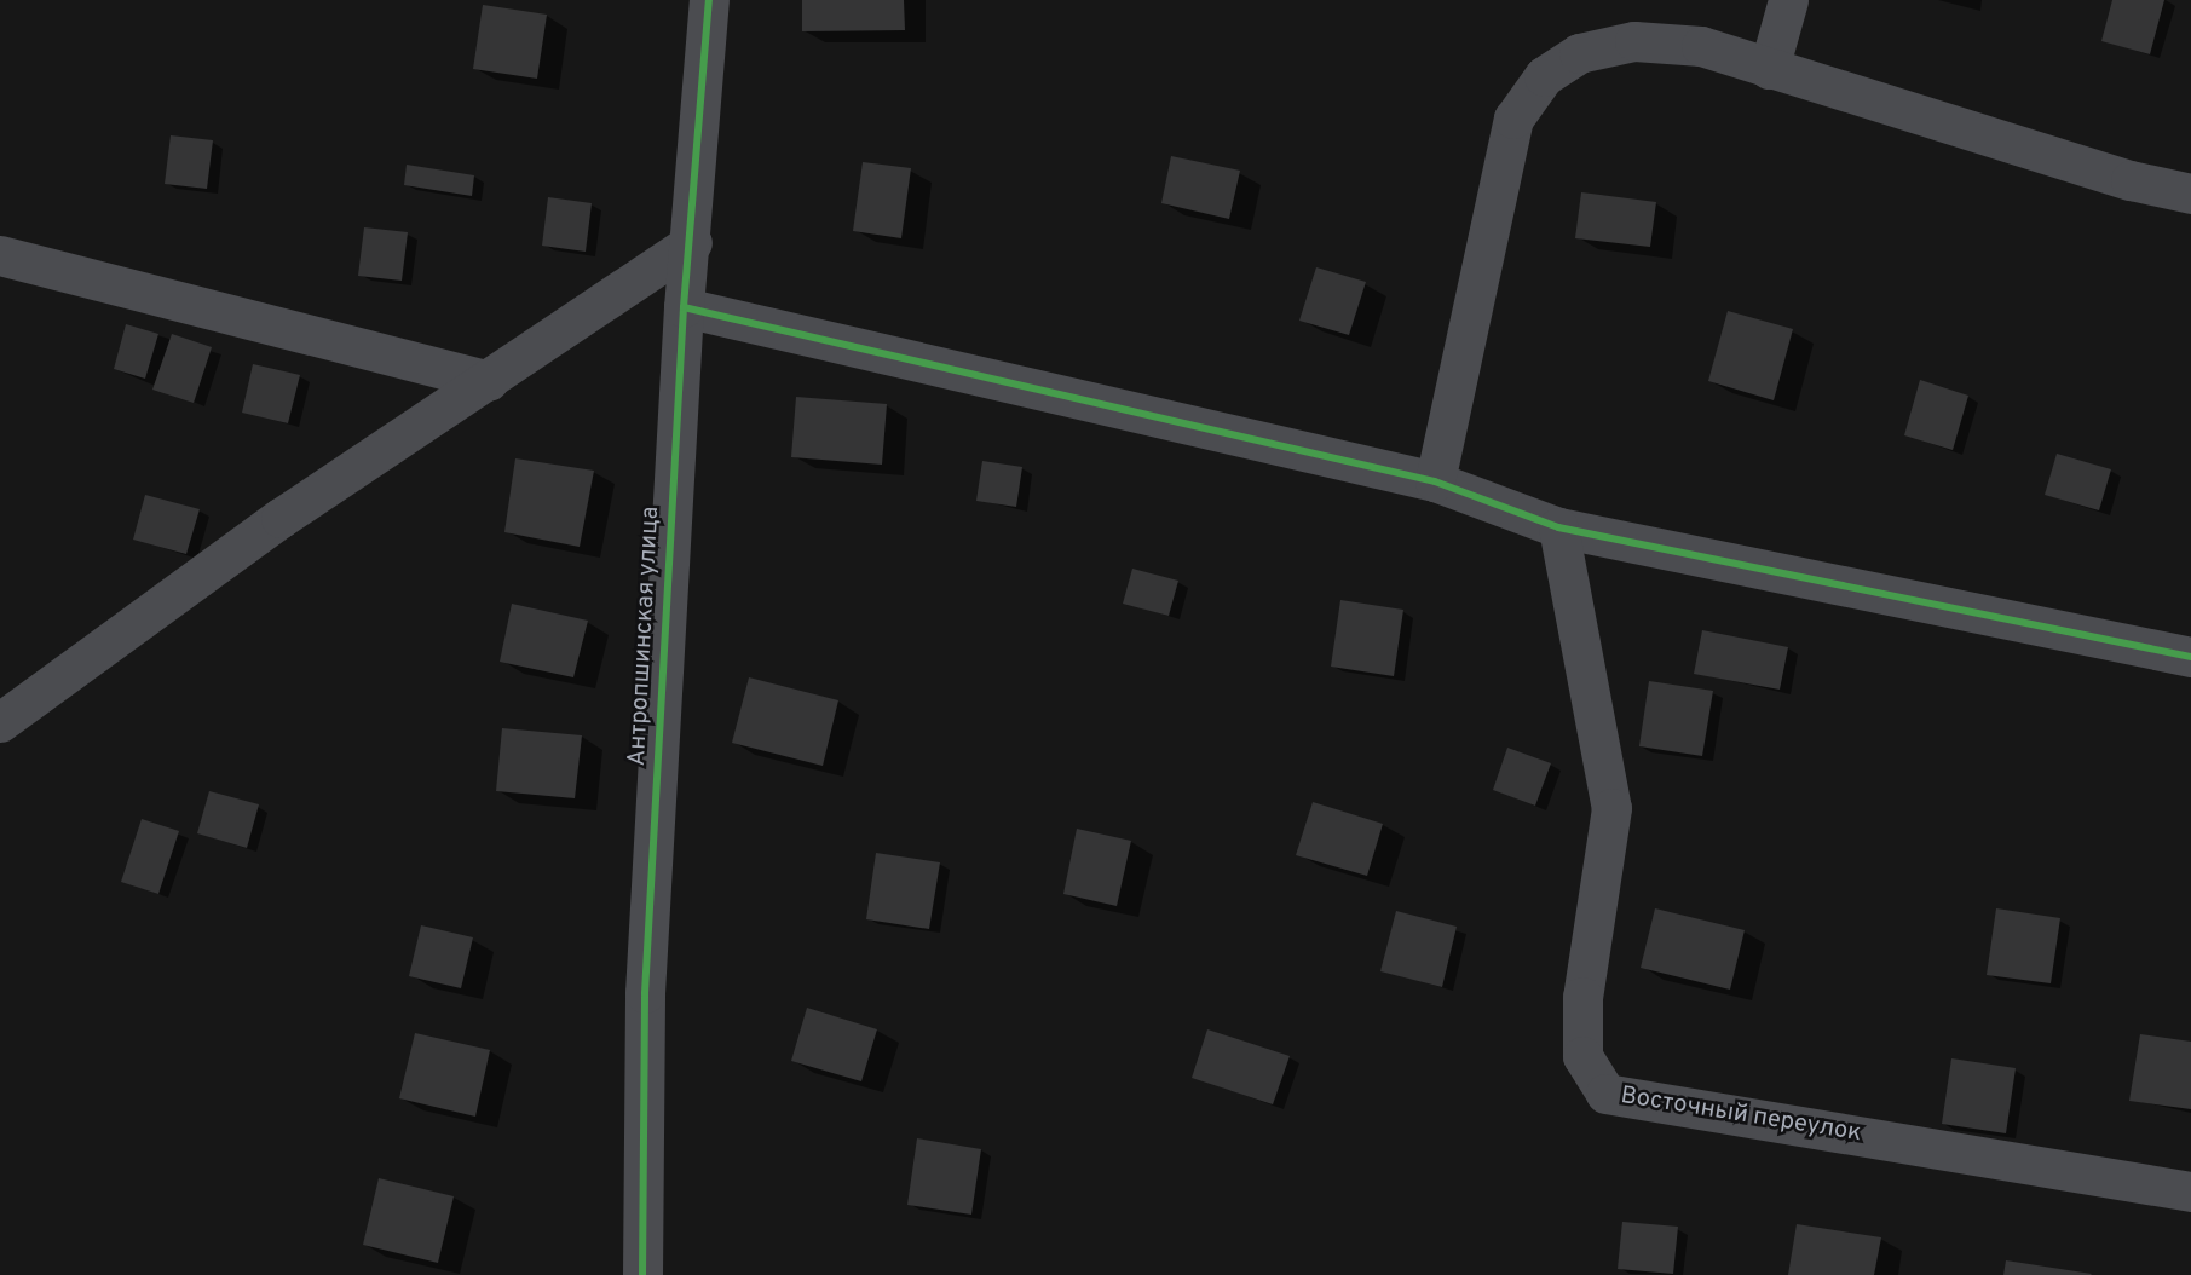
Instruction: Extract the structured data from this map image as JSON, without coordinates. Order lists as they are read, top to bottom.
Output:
{
  "streets": {
    "street": ["Антропшинская улица", "Восточный переулок"]
  }
}
